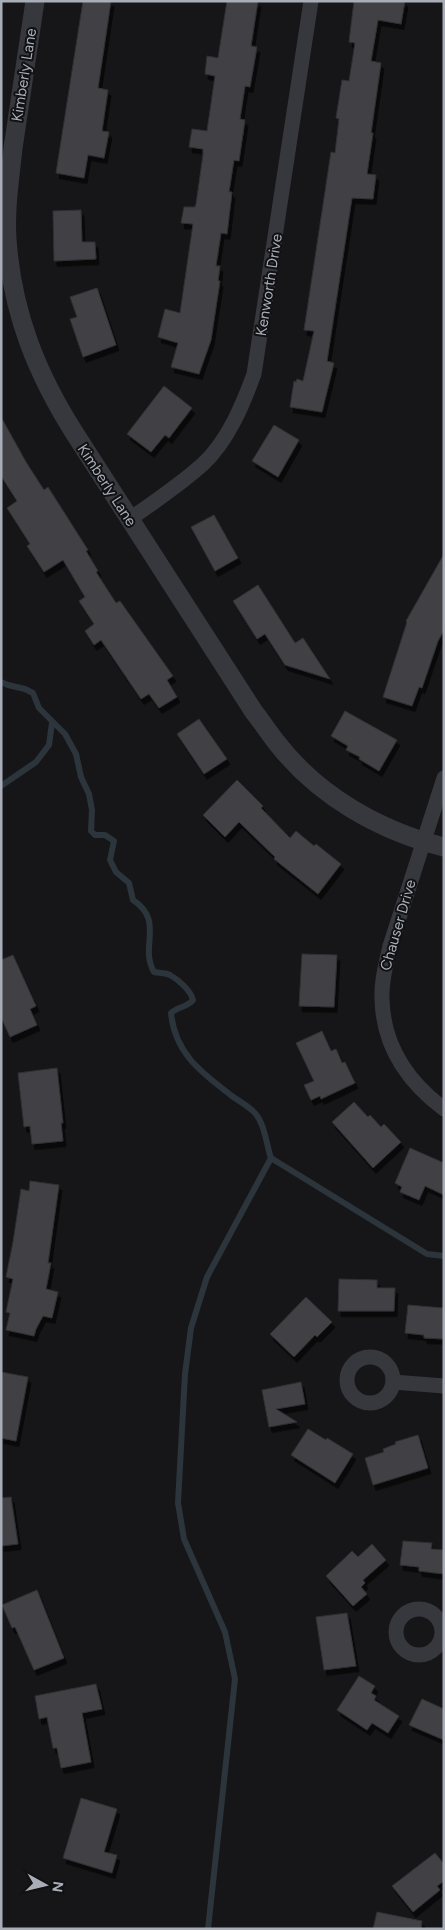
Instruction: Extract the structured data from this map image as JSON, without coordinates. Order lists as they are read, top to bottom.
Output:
{
  "streets": {
    "street": ["Kimberly Lane", "Kenworth Drive", "Chauser Drive"]
  },
  "crossings": [
    ["Kimberly Lane", "Kenworth Drive"],
    ["Kimberly Lane", "Chauser Drive"]
  ],
  "north": "right"
}
